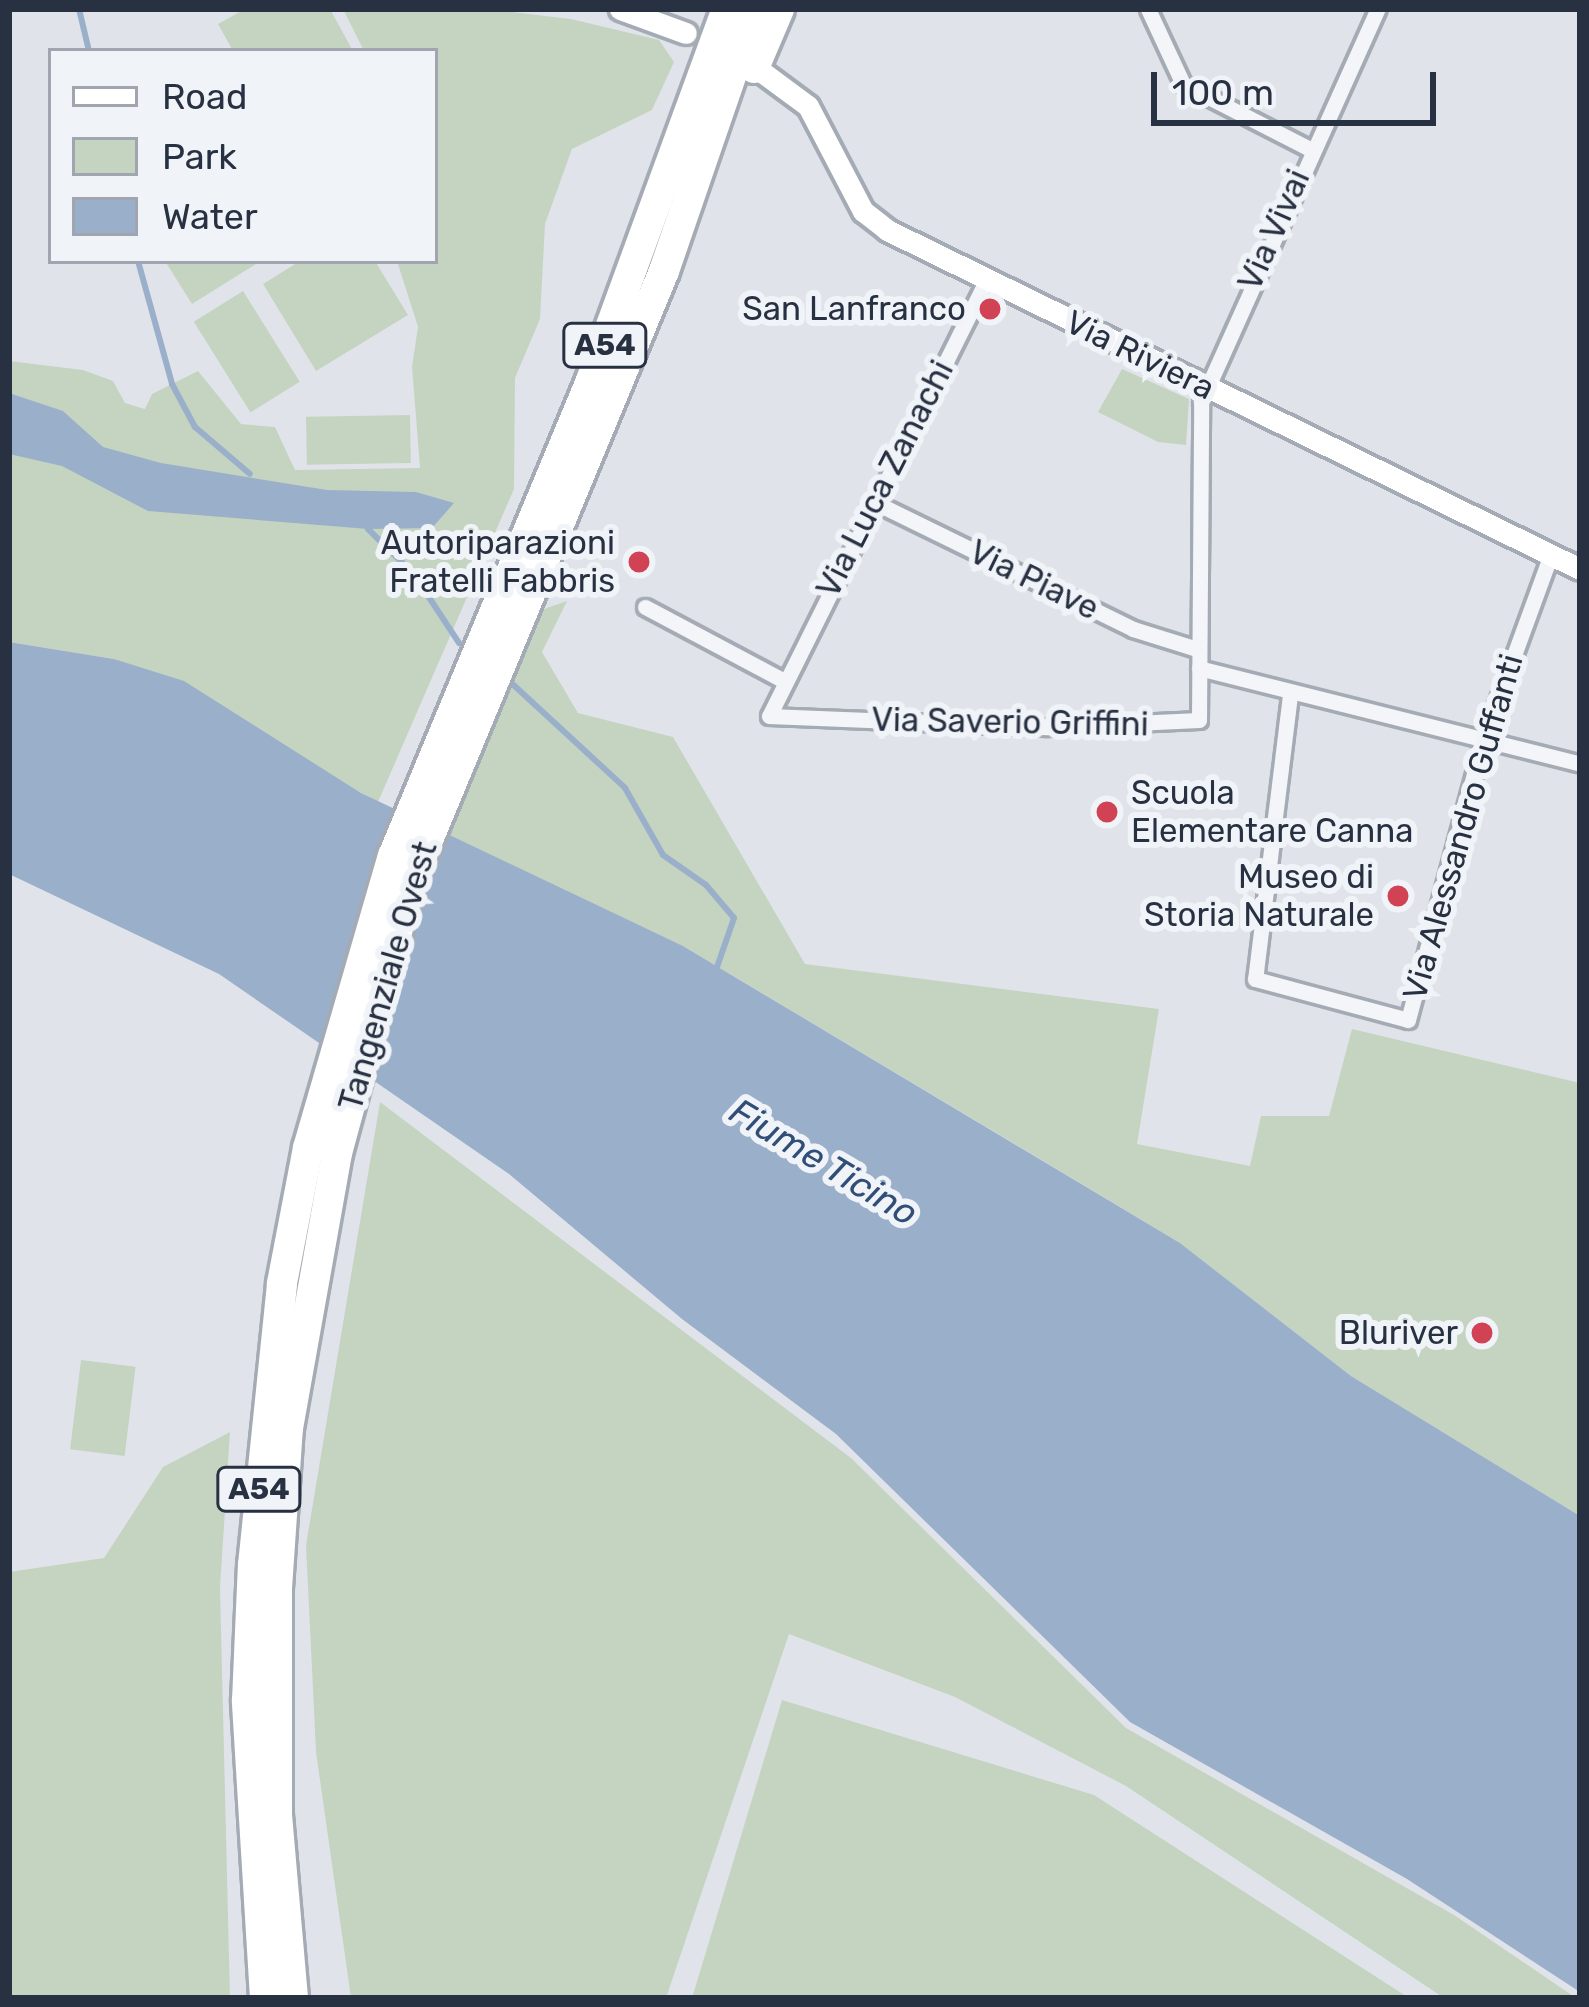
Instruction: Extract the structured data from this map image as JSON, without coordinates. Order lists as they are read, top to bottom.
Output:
{
  "streets": {
    "highway": ["A54", "Tangenziale Ovest"],
    "street": [
      "Via Vivai",
      "Via Riviera",
      "Via Luca Zanachi",
      "Via Piave",
      "Via Saverio Griffini",
      "Via Alessandro Guffanti"
    ]
  },
  "crossings": [
    ["Via Vivai", "Via Riviera"],
    ["Via Vivai", "Via Saverio Griffini"],
    ["Via Riviera", "Via Luca Zanachi"],
    ["Via Riviera", "Via Saverio Griffini"],
    ["Via Riviera", "Via Alessandro Guffanti"],
    ["Via Luca Zanachi", "Via Piave"],
    ["Via Luca Zanachi", "Via Saverio Griffini"],
    ["Via Piave", "Via Saverio Griffini"]
  ],
  "water": ["Fiume Ticino"],
  "places": [
    "San Lanfranco",
    "Autoriparazioni Fratelli Fabbris",
    "Scuola Elementare Canna",
    "Museo di Storia Naturale",
    "Bluriver"
  ],
  "legend": ["Road", "Park", "Water"],
  "scale_bar": "100 m"
}
